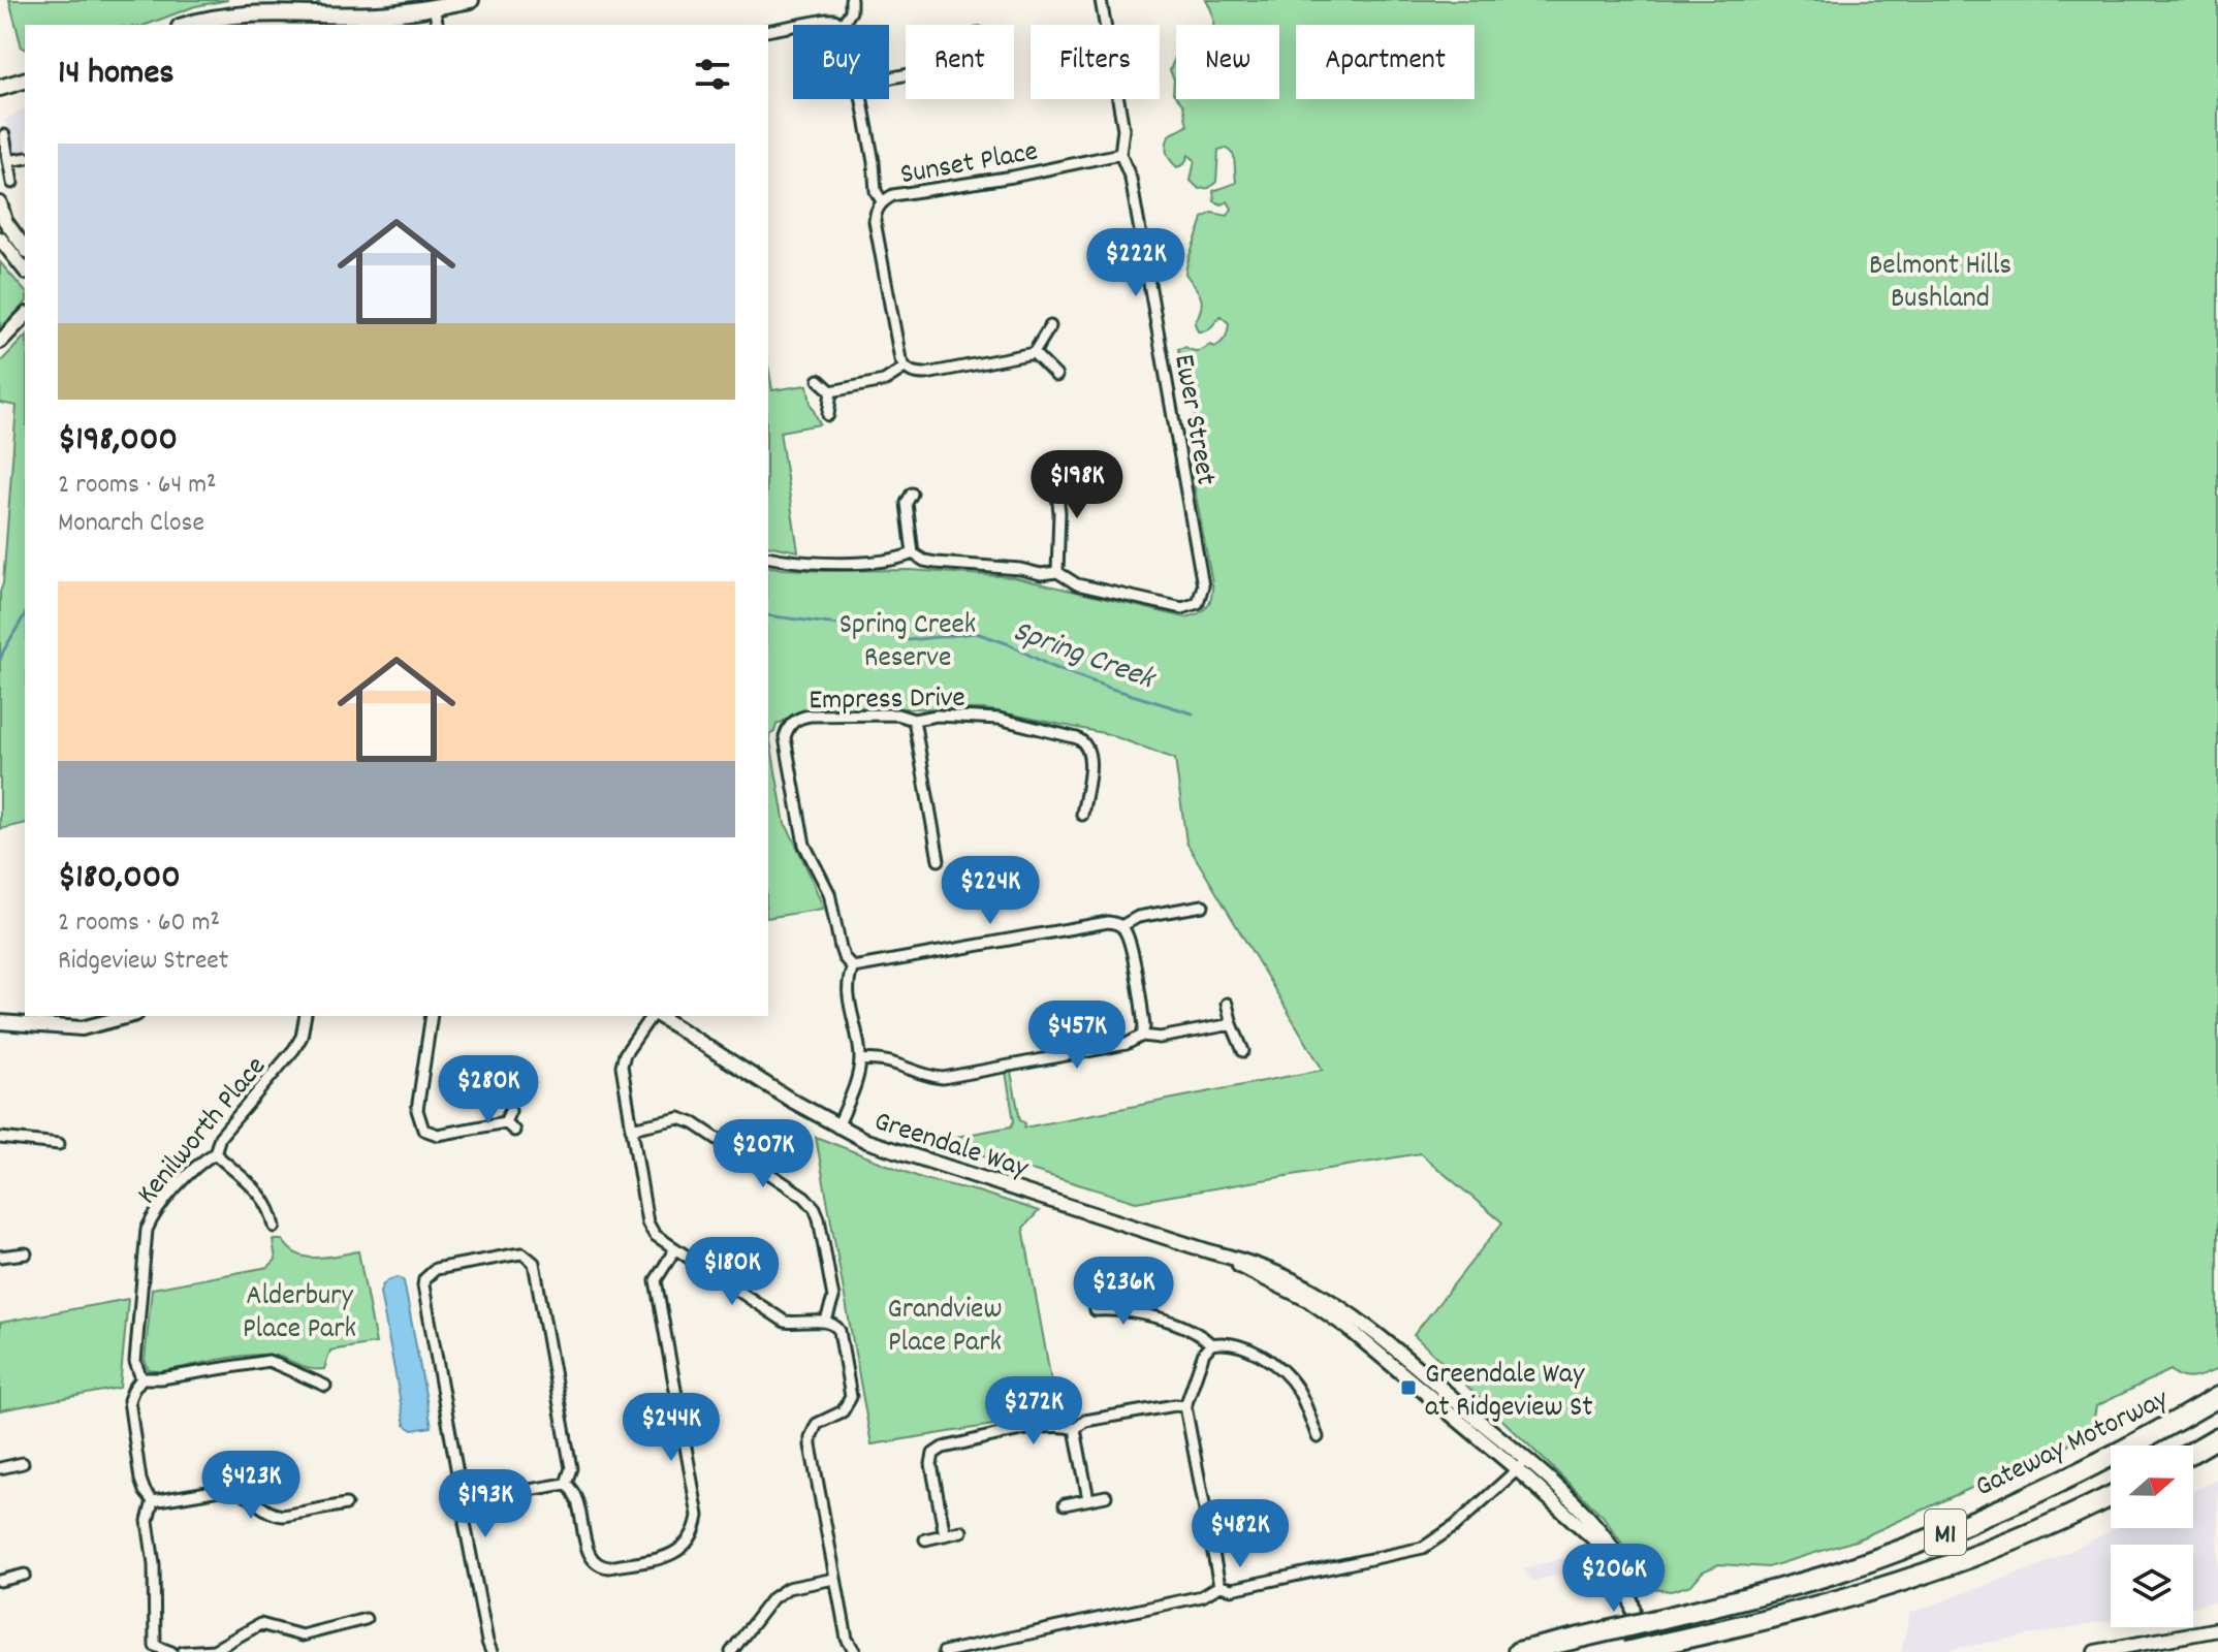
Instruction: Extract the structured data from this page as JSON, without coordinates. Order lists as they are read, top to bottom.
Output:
{
  "streets": {
    "highway": ["Gateway Motorway", "M1"],
    "street": [
      "Sunset Place",
      "Ewer Street",
      "Empress Drive",
      "Kenilworth Place",
      "Greendale Way"
    ]
  },
  "crossings": [
    ["Sunset Place", "Ewer Street"],
    ["Empress Drive", "Greendale Way"]
  ],
  "water": ["Spring Creek"],
  "parks": [
    "Belmont Hills Bushland",
    "Spring Creek Reserve",
    "Alderbury Place Park",
    "Grandview Place Park"
  ],
  "places": {
    "transit": ["Greendale Way at Ridgeview St"]
  },
  "north": "right",
  "page": {
    "chip": [
      "Buy",
      "Rent",
      "Filters",
      "New",
      "Apartment"
    ],
    "heading": "14 homes",
    "list": [
      {
        "name": "$198,000",
        "note": "2 rooms · 64 m² · Monarch Close"
      },
      {
        "name": "$180,000",
        "note": "2 rooms · 60 m² · Ridgeview Street"
      }
    ],
    "price": [
      "$222K",
      "$198K",
      "$224K",
      "$457K",
      "$280K",
      "$207K",
      "$180K",
      "$236K",
      "$272K",
      "$244K",
      "$423K",
      "$193K",
      "$482K",
      "$206K"
    ]
  }
}
